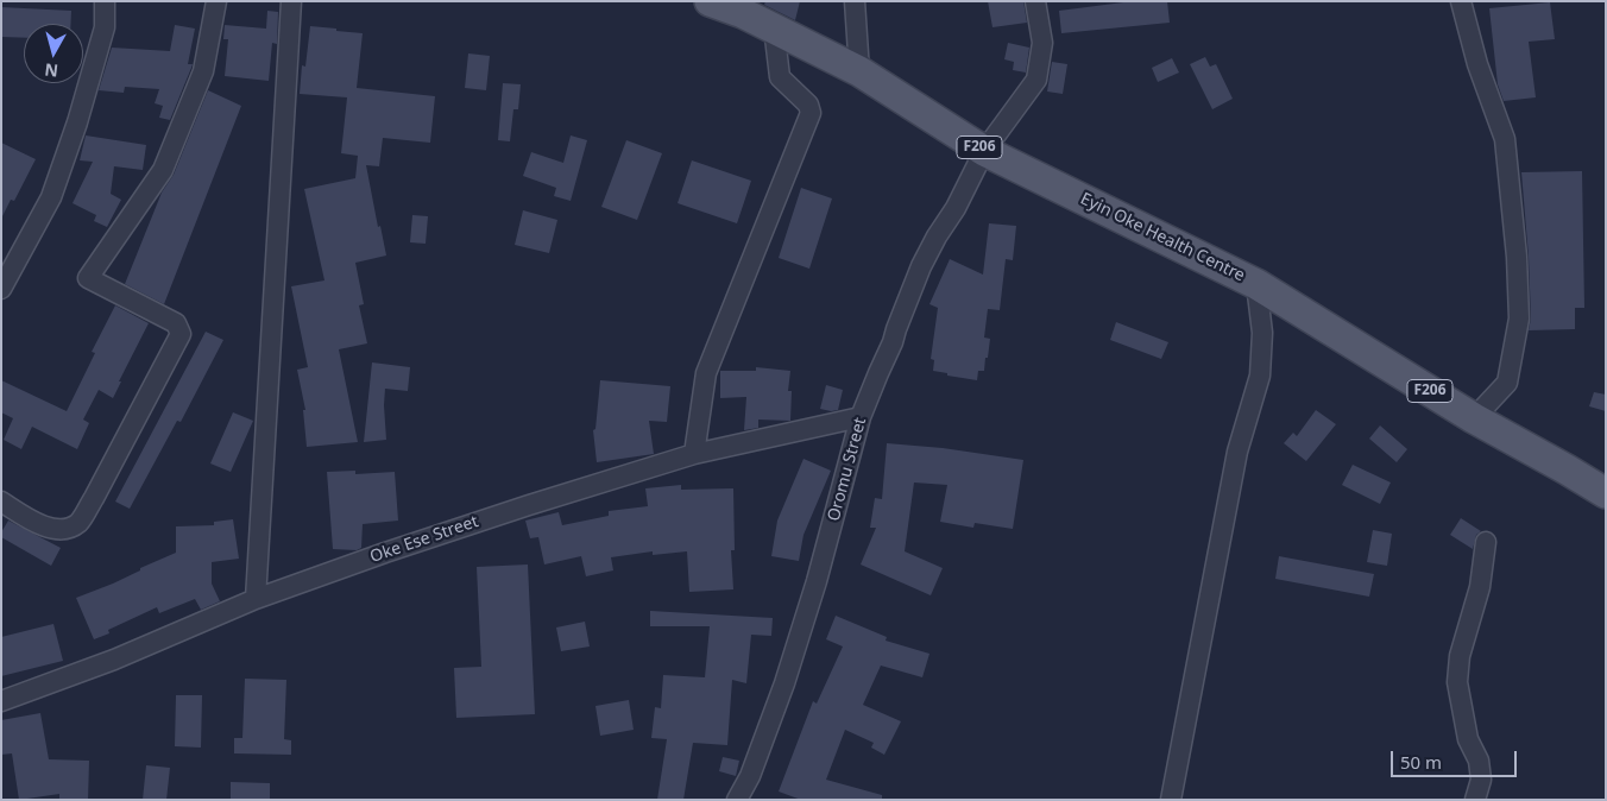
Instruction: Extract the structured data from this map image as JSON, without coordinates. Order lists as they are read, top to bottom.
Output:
{
  "streets": {
    "main road": ["F206", "Eyin Oke Health Centre"],
    "street": ["Oromu Street", "Oke Ese Street"]
  },
  "crossings": [
    ["Eyin Oke Health Centre", "Oromu Street"],
    ["Oromu Street", "Oke Ese Street"]
  ],
  "scale_bar": "50 m",
  "north": "bottom"
}
